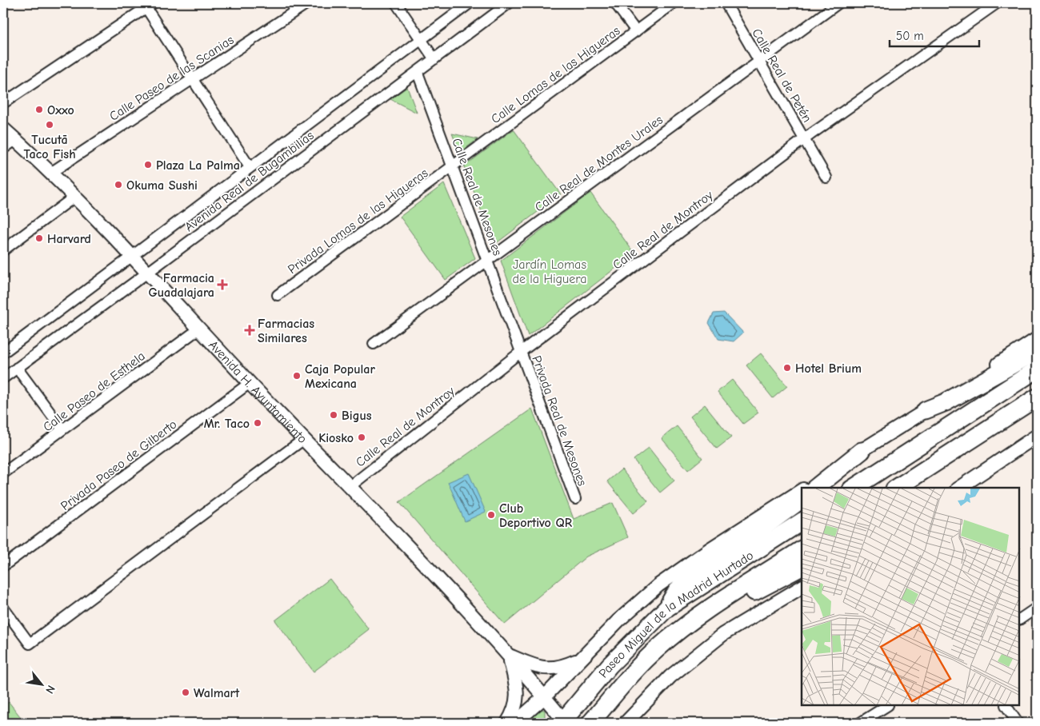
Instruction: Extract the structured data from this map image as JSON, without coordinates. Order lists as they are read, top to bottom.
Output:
{
  "streets": {
    "highway": ["Paseo Miguel de la Madrid Hurtado"],
    "street": [
      "Calle Lomas de las Higueras",
      "Calle Real de Petén",
      "Calle Paseo de las Scanias",
      "Calle Real de Montes Urales",
      "Avenida Real de Bugambilias",
      "Calle Real de Mesones",
      "Privada Lomas de las Higueras",
      "Calle Real de Montroy",
      "Calle Paseo de Esthela",
      "Avenida H. Ayuntamiento",
      "Privada Real de Mesones",
      "Privada Paseo de Gilberto"
    ]
  },
  "crossings": [
    ["Calle Lomas de las Higueras", "Calle Real de Mesones"],
    ["Calle Lomas de las Higueras", "Privada Lomas de las Higueras"],
    ["Calle Real de Petén", "Calle Real de Montes Urales"],
    ["Calle Real de Petén", "Calle Real de Montroy"],
    ["Calle Paseo de las Scanias", "Avenida H. Ayuntamiento"],
    ["Calle Real de Montes Urales", "Calle Real de Mesones"],
    ["Avenida Real de Bugambilias", "Calle Real de Mesones"],
    ["Avenida Real de Bugambilias", "Avenida H. Ayuntamiento"],
    ["Calle Real de Mesones", "Privada Lomas de las Higueras"],
    ["Calle Real de Mesones", "Calle Real de Montroy"],
    ["Calle Real de Mesones", "Privada Real de Mesones"],
    ["Calle Real de Montroy", "Avenida H. Ayuntamiento"],
    ["Calle Real de Montroy", "Privada Real de Mesones"],
    ["Calle Paseo de Esthela", "Avenida H. Ayuntamiento"],
    ["Avenida H. Ayuntamiento", "Privada Paseo de Gilberto"],
    ["Avenida H. Ayuntamiento", "Paseo Miguel de la Madrid Hurtado"]
  ],
  "parks": ["Jardín Lomas de la Higuera"],
  "places": {
    "other": [
      "Oxxo",
      "Tucutā Taco Fish",
      "Plaza La Palma",
      "Okuma Sushi",
      "Harvard",
      "Hotel Brium",
      "Caja Popular Mexicana",
      "Bigus",
      "Mr. Taco",
      "Kiosko",
      "Club Deportivo QR",
      "Walmart"
    ],
    "health": ["Farmacia Guadalajara", "Farmacias Similares"]
  },
  "scale_bar": "50 m",
  "north": "bottom right"
}
